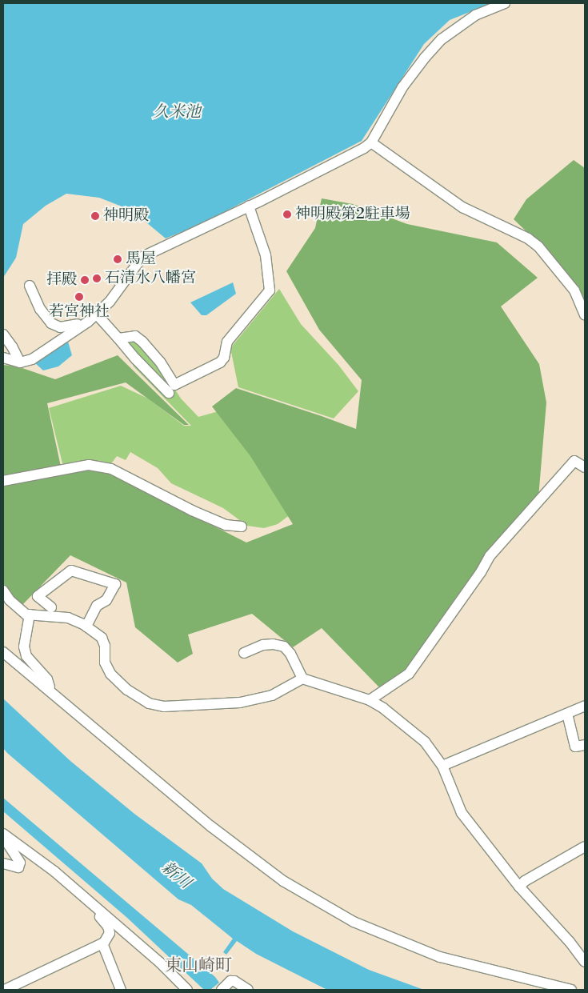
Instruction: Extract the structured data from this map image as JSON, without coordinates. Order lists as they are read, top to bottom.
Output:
{
  "districts": ["東山崎町"],
  "water": ["久米池", "新川"],
  "places": [
    "神明殿第2駐車場",
    "神明殿",
    "馬屋",
    "石清水八幡宮",
    "拝殿",
    "若宮神社"
  ]
}
